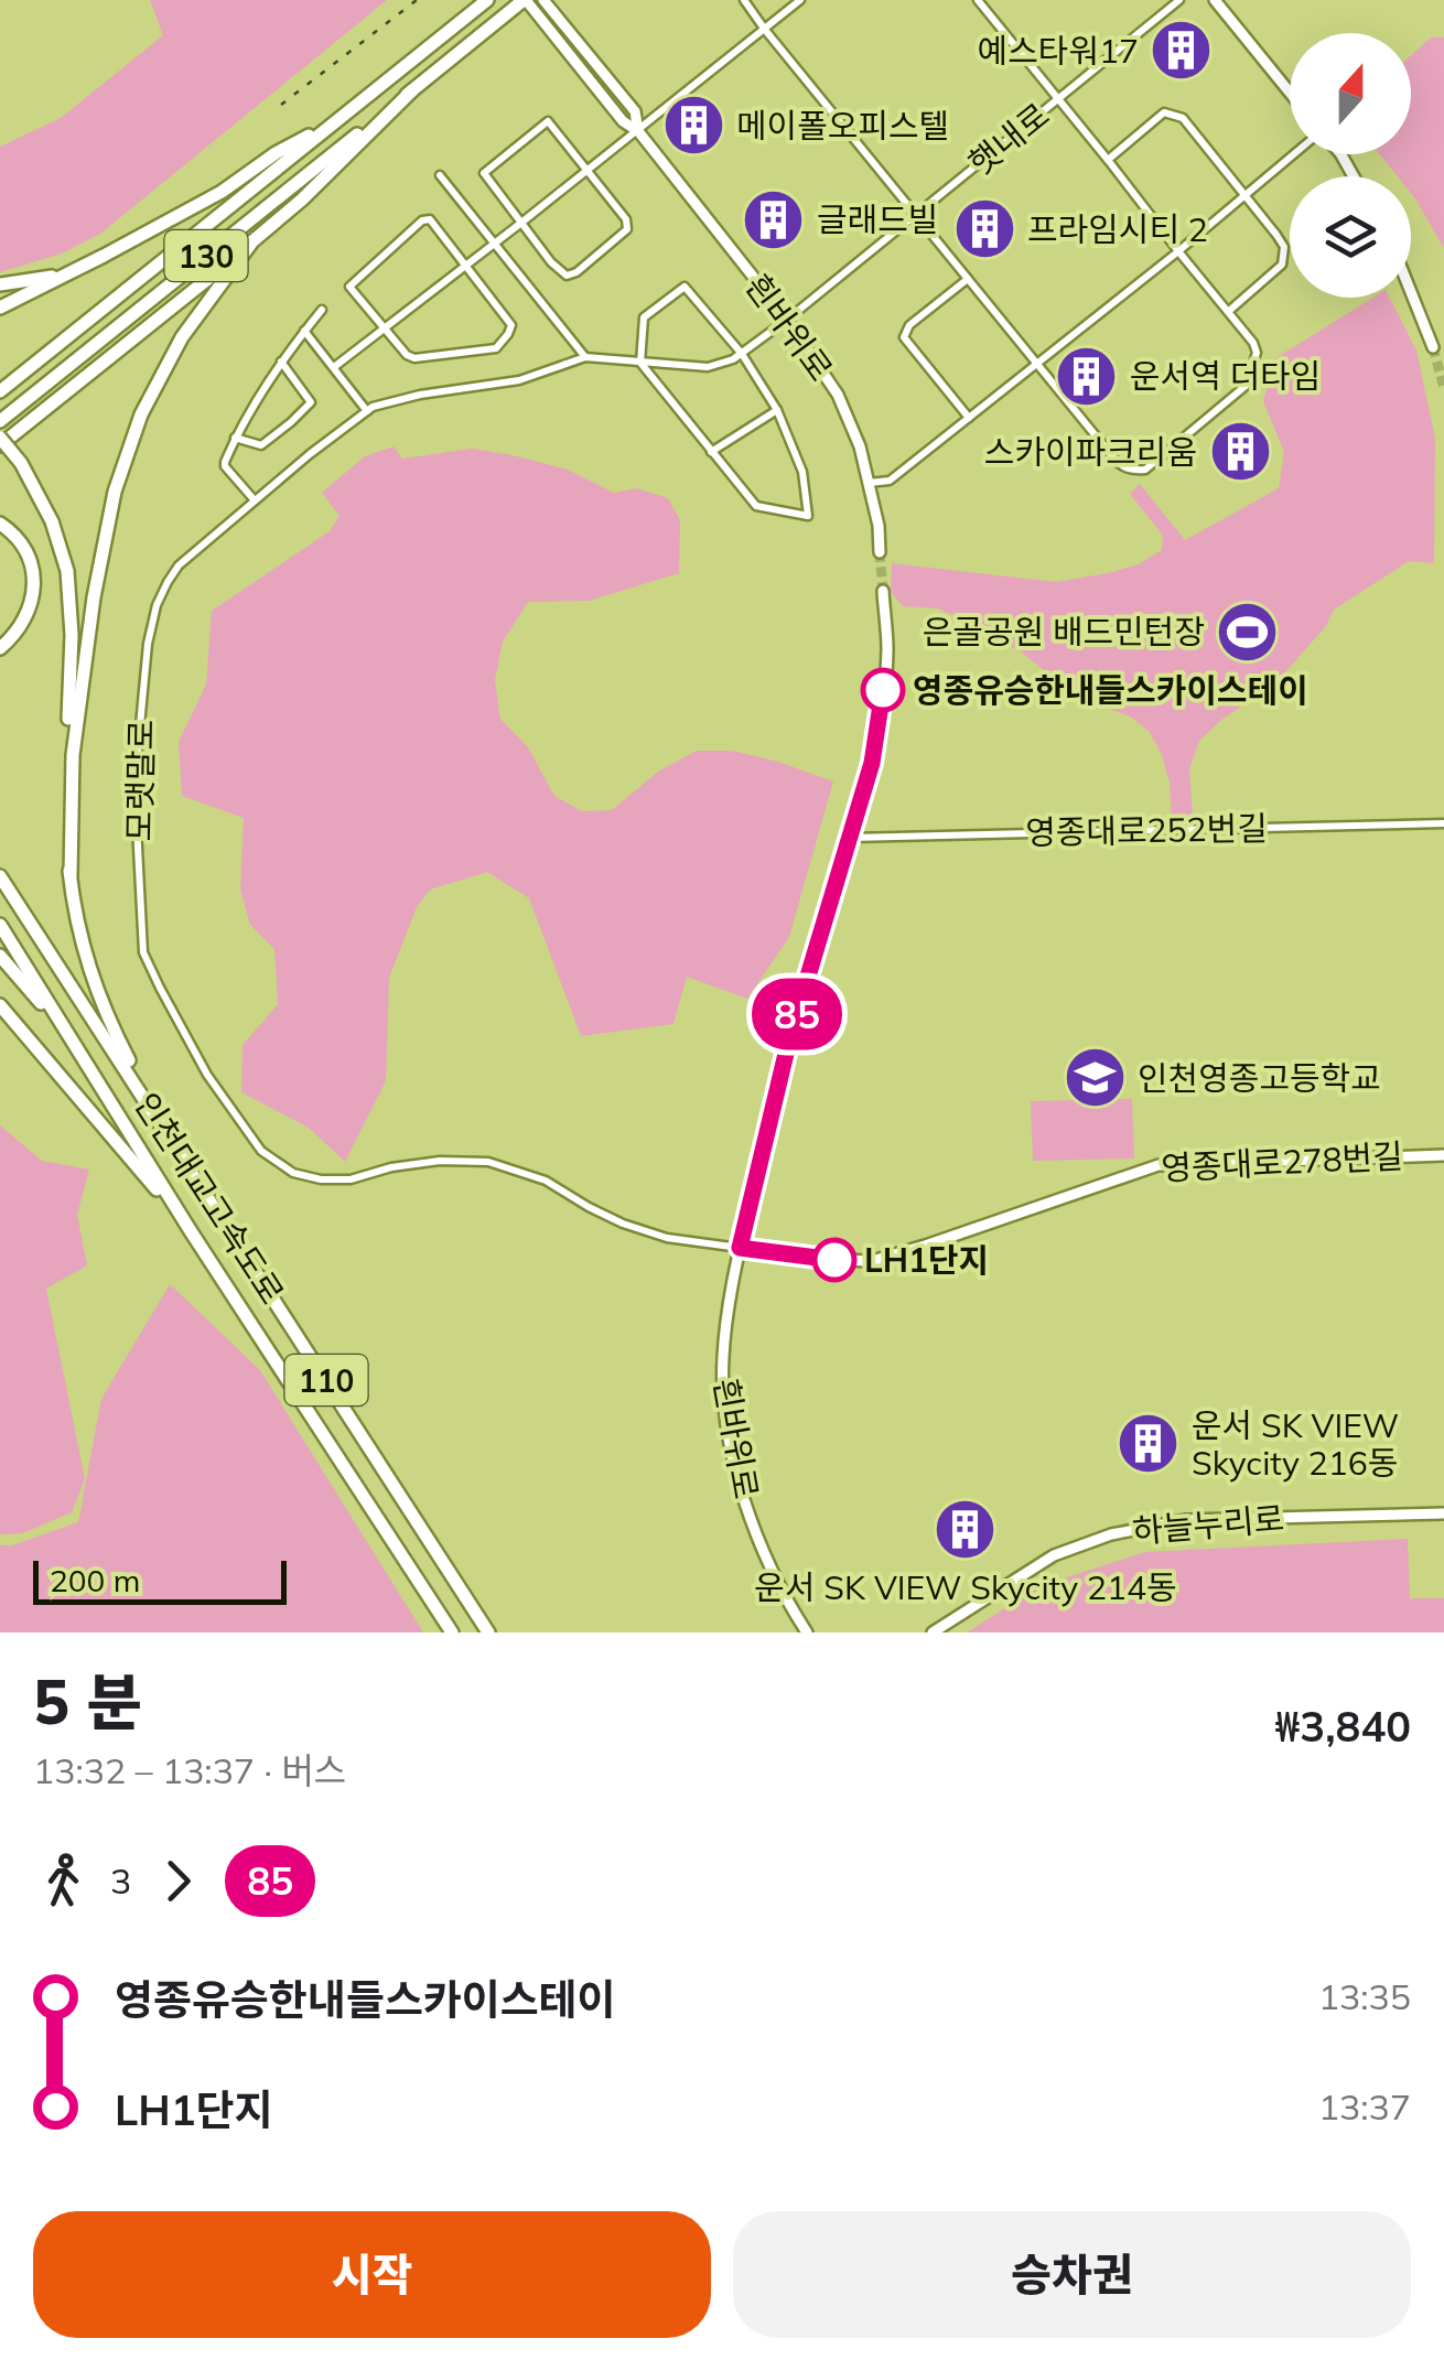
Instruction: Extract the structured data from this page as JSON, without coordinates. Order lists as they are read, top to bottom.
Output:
{
  "streets": {
    "highway": ["130", "인천대교고속도로", "110"],
    "street": [
      "햇내로",
      "흰바위로",
      "모랫말로",
      "영종대로252번길",
      "영종대로278번길",
      "하늘누리로"
    ]
  },
  "crossings": [
    ["햇내로", "흰바위로"],
    ["햇내로", "모랫말로"],
    ["130", "흰바위로"],
    ["흰바위로", "모랫말로"],
    ["흰바위로", "영종대로252번길"],
    ["흰바위로", "영종대로278번길"],
    ["모랫말로", "영종대로278번길"]
  ],
  "places": {
    "building": [
      "예스타워17",
      "메이폴오피스텔",
      "글래드빌",
      "프라임시티 2",
      "운서역 더타임",
      "스카이파크리움",
      "운서 SK VIEW Skycity 216동",
      "운서 SK VIEW Skycity 214동"
    ],
    "sports": ["은골공원 배드민턴장"],
    "other": ["영종유승한내들스카이스테이", "LH1단지"],
    "school or university": ["인천영종고등학교"]
  },
  "lines": ["bus line 85"],
  "scale_bar": "200 m",
  "north": "top",
  "page": {
    "on_map": "85",
    "scale": "200 m",
    "heading": ["5 분", "13:32 – 13:37 · 버스", "₩3,840"],
    "legs": ["3", "85"],
    "list": [
      {
        "name": "영종유승한내들스카이스테이",
        "value": "13:35"
      },
      {
        "name": "LH1단지",
        "value": "13:37"
      }
    ],
    "buttons": ["시작", "승차권"]
  }
}
